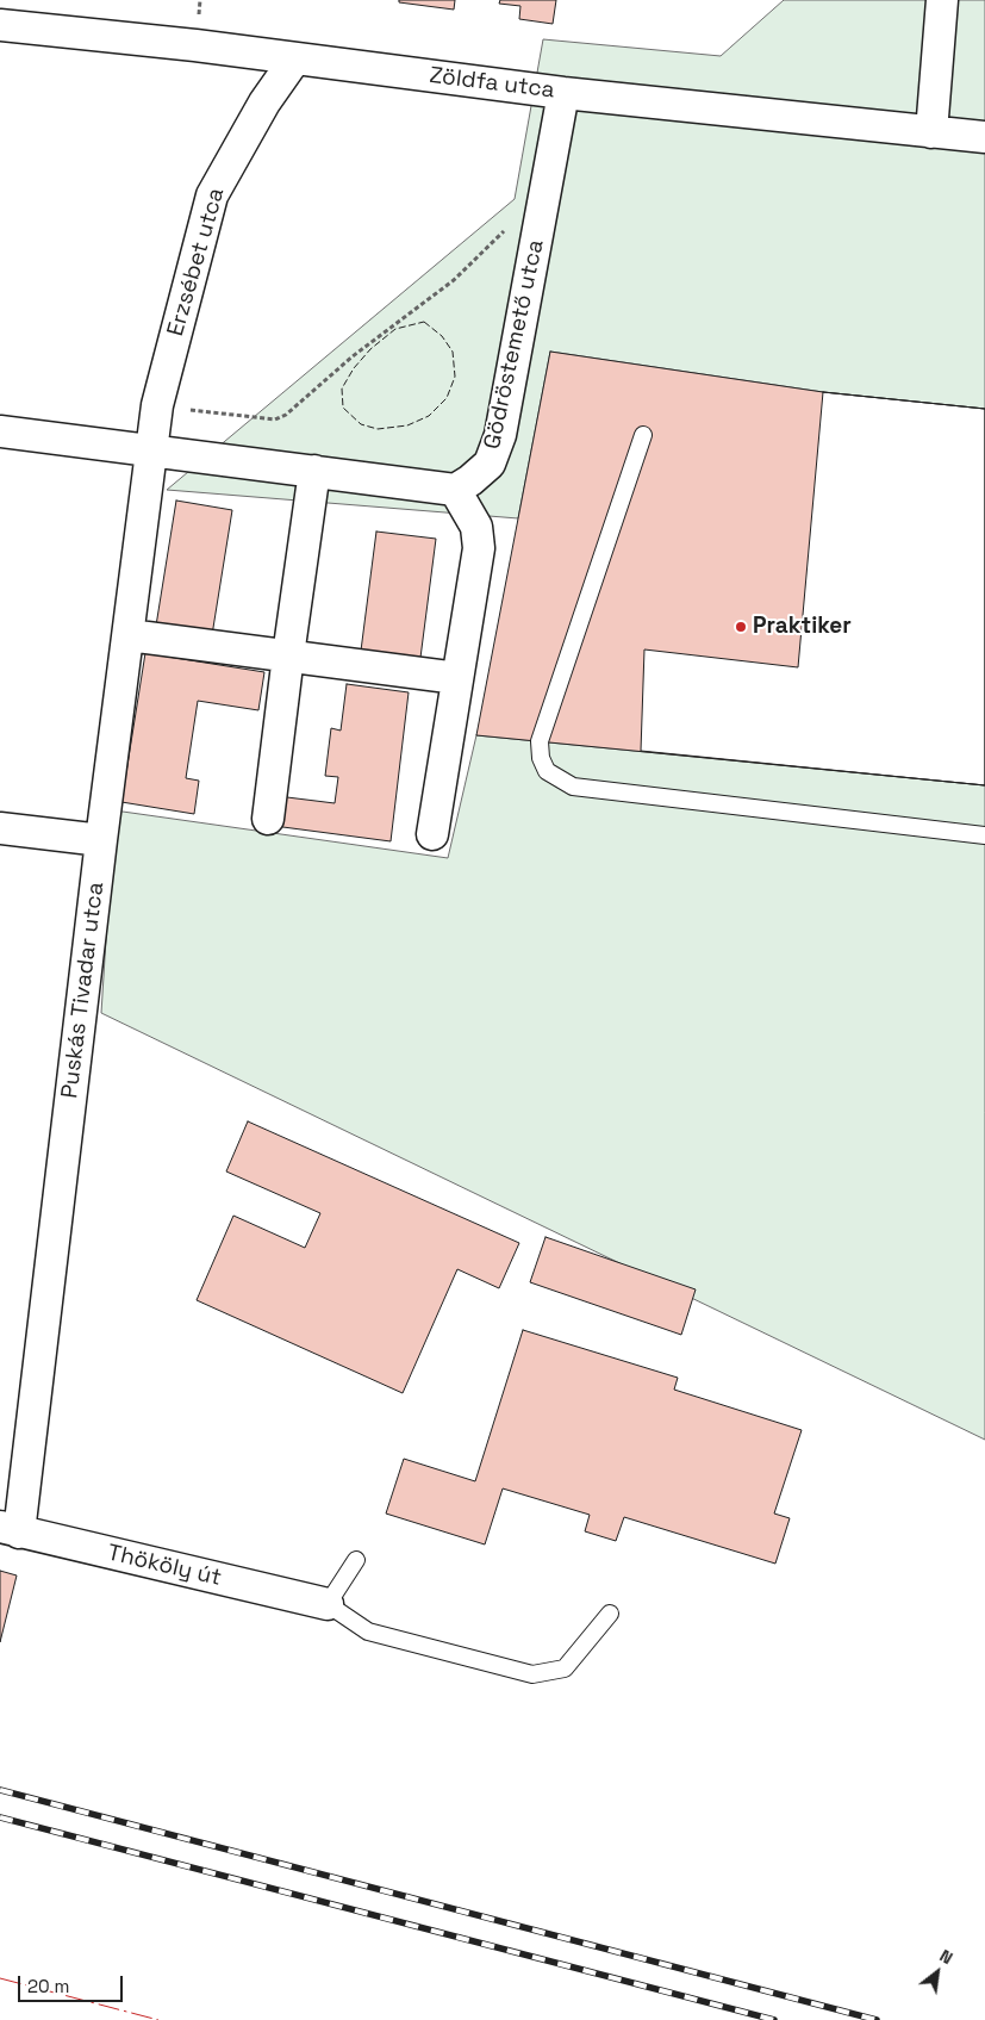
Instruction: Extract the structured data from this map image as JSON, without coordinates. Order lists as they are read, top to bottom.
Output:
{
  "streets": {
    "street": [
      "Zöldfa utca",
      "Erzsébet utca",
      "Gödröstemető utca",
      "Puskás Tivadar utca",
      "Thököly út"
    ]
  },
  "crossings": [
    ["Zöldfa utca", "Erzsébet utca"],
    ["Zöldfa utca", "Gödröstemető utca"],
    ["Erzsébet utca", "Puskás Tivadar utca"],
    ["Puskás Tivadar utca", "Thököly út"]
  ],
  "places": ["Praktiker"],
  "scale_bar": "20 m",
  "north": "top right"
}
